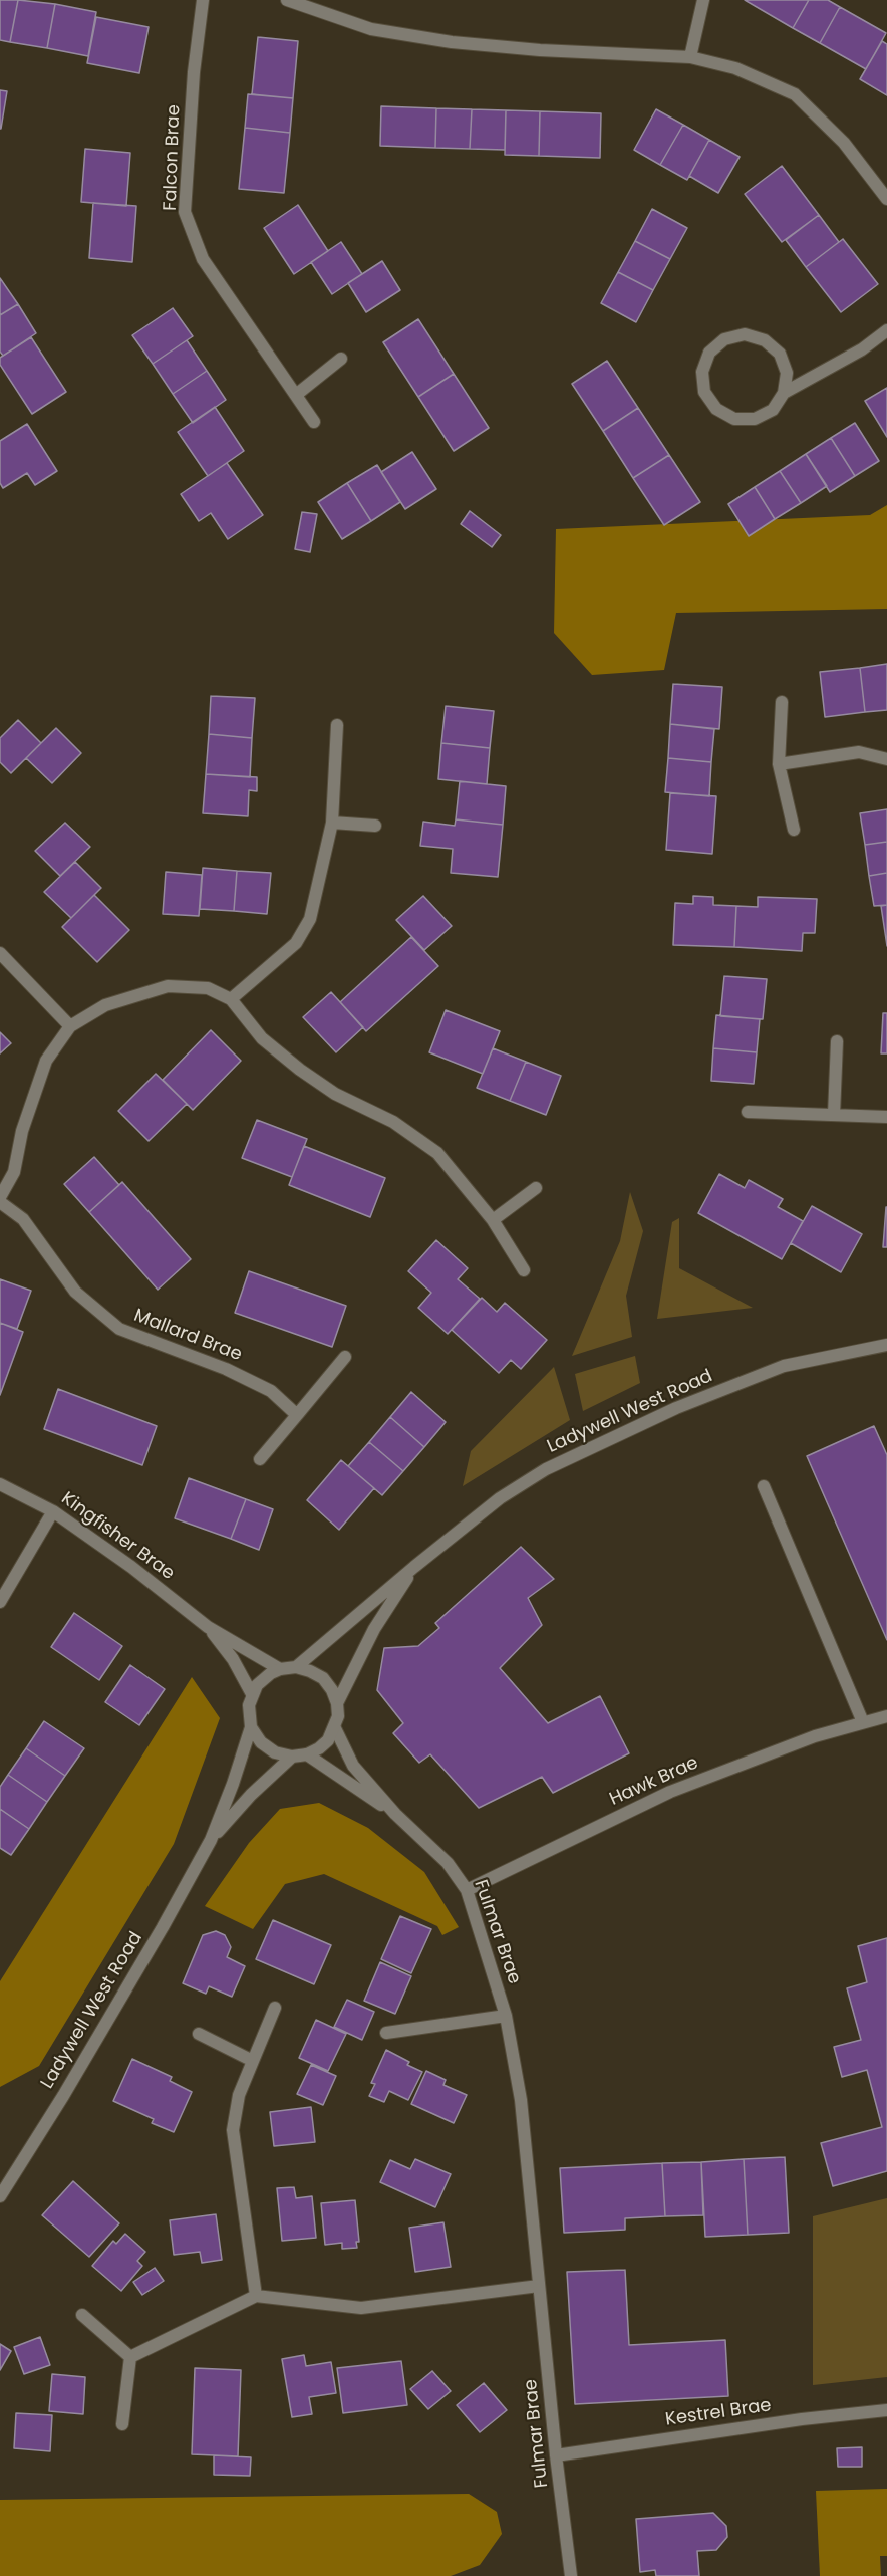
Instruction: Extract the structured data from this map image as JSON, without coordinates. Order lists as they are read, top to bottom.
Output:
{
  "streets": {
    "street": [
      "Falcon Brae",
      "Mallard Brae",
      "Ladywell West Road",
      "Kingfisher Brae",
      "Hawk Brae",
      "Fulmar Brae",
      "Kestrel Brae"
    ]
  },
  "crossings": [
    ["Ladywell West Road", "Kingfisher Brae"],
    ["Ladywell West Road", "Fulmar Brae"],
    ["Kingfisher Brae", "Fulmar Brae"],
    ["Hawk Brae", "Fulmar Brae"],
    ["Fulmar Brae", "Kestrel Brae"]
  ]
}
